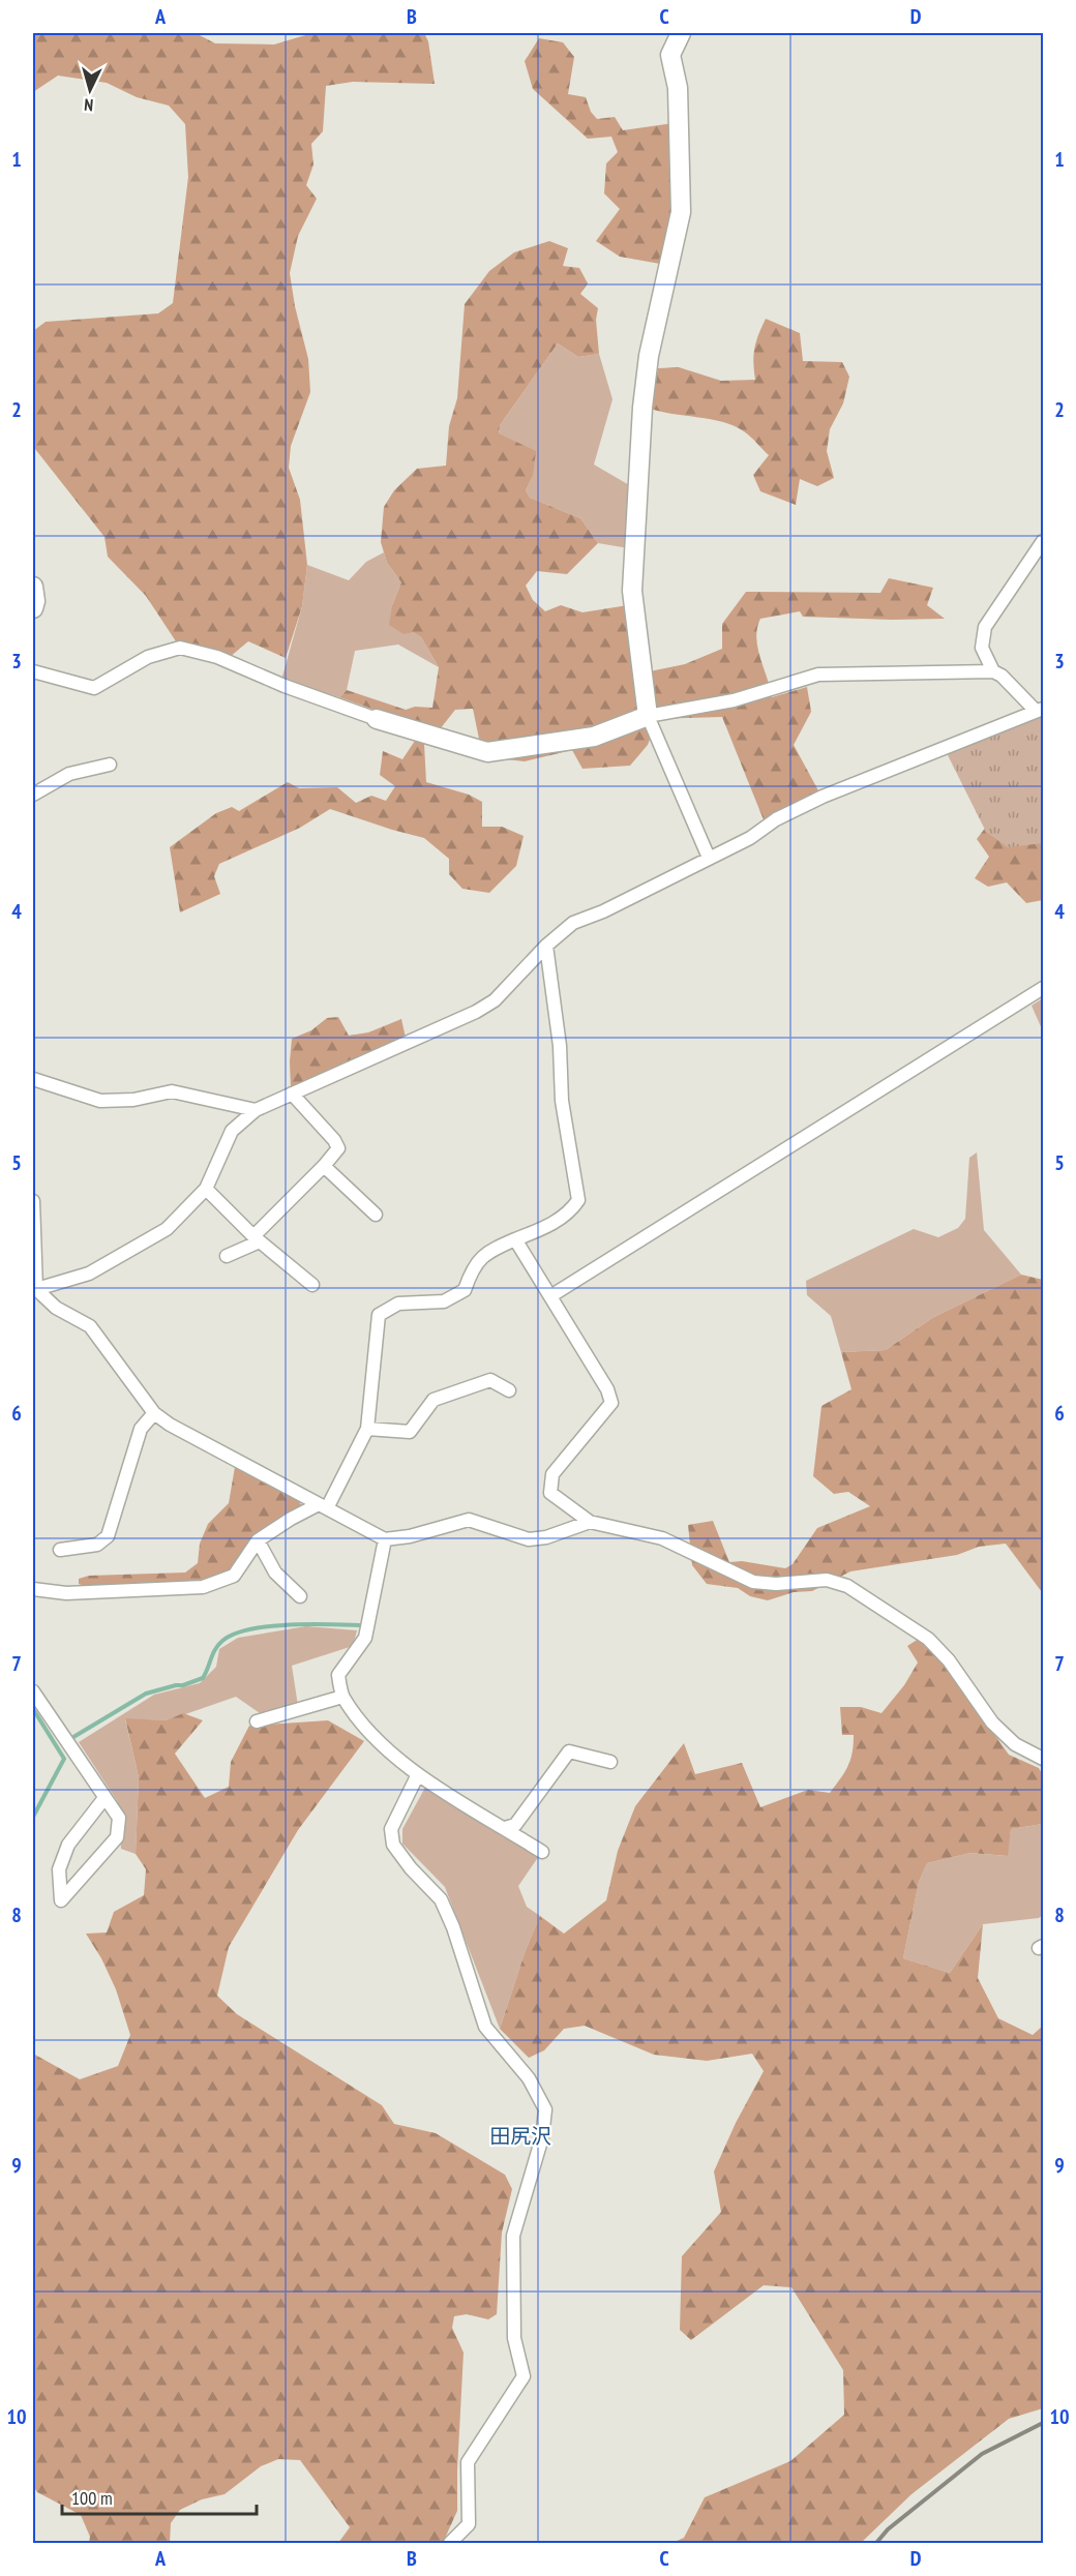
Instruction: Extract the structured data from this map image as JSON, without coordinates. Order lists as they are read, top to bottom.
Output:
{
  "districts": ["田尻沢"],
  "scale_bar": "100 m",
  "north": "bottom",
  "grid": {
    "columns": [
      "A",
      "B",
      "C",
      "D"
    ],
    "rows": [
      "1",
      "2",
      "3",
      "4",
      "5",
      "6",
      "7",
      "8",
      "9",
      "10"
    ]
  }
}
